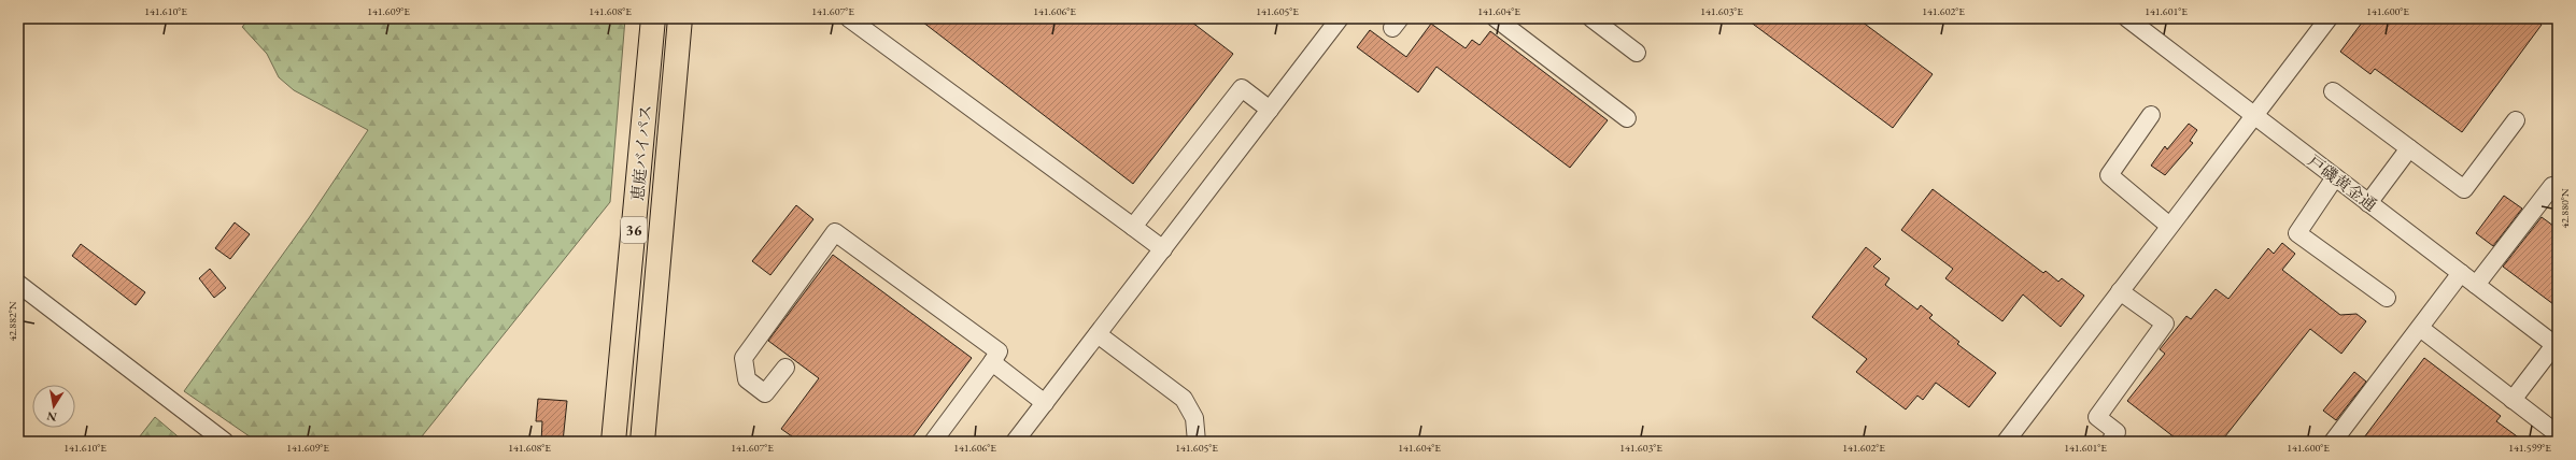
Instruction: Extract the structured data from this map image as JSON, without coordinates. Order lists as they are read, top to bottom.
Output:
{
  "streets": {
    "highway": ["恵庭バイパス", "36"],
    "street": ["戸磯黄金通"]
  },
  "north": "bottom",
  "coordinates": [
    "141.610°E",
    "141.609°E",
    "141.608°E",
    "141.607°E",
    "141.606°E",
    "141.605°E",
    "141.604°E",
    "141.603°E",
    "141.602°E",
    "141.601°E",
    "141.600°E",
    "42.880°N",
    "42.882°N",
    "141.599°E"
  ]
}
